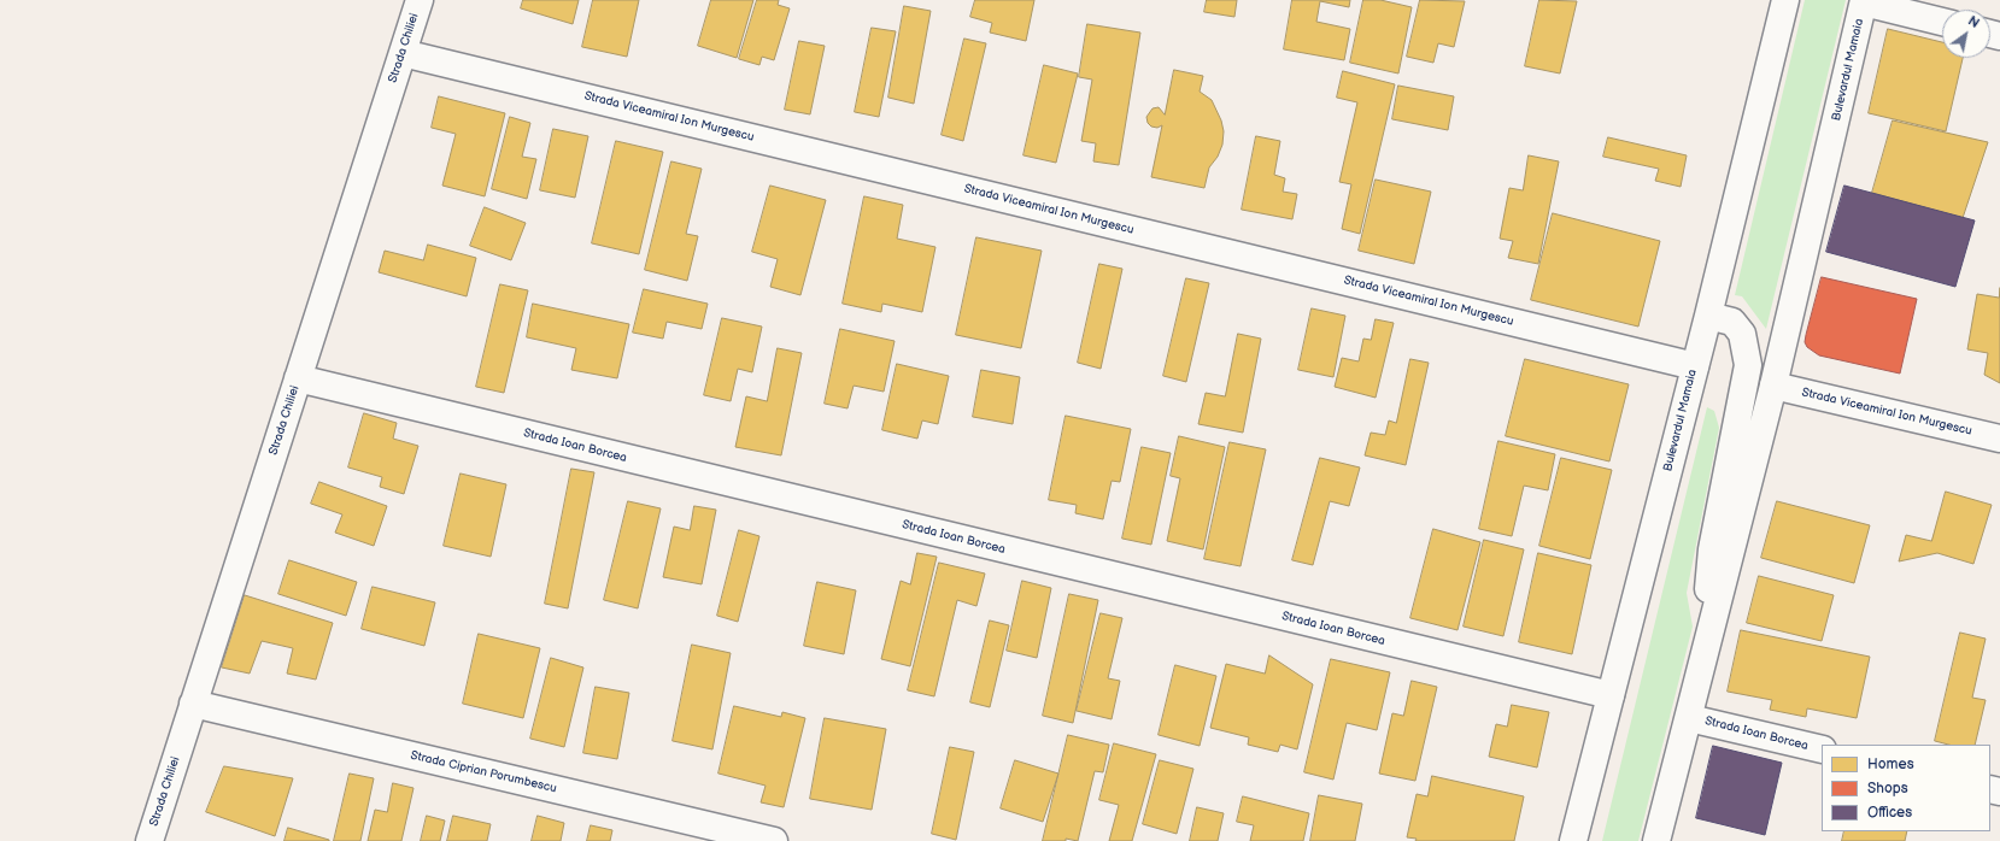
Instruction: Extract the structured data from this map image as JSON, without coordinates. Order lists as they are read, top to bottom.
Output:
{
  "streets": {
    "street": [
      "Strada Chiliei",
      "Bulevardul Mamaia",
      "Strada Viceamiral Ion Murgescu",
      "Strada Ioan Borcea",
      "Strada Ciprian Porumbescu"
    ]
  },
  "crossings": [
    ["Strada Chiliei", "Strada Viceamiral Ion Murgescu"],
    ["Strada Chiliei", "Strada Ioan Borcea"],
    ["Strada Chiliei", "Strada Ciprian Porumbescu"],
    ["Bulevardul Mamaia", "Strada Viceamiral Ion Murgescu"],
    ["Bulevardul Mamaia", "Strada Ioan Borcea"]
  ],
  "legend": ["Homes", "Shops", "Offices"],
  "north": "top right"
}
